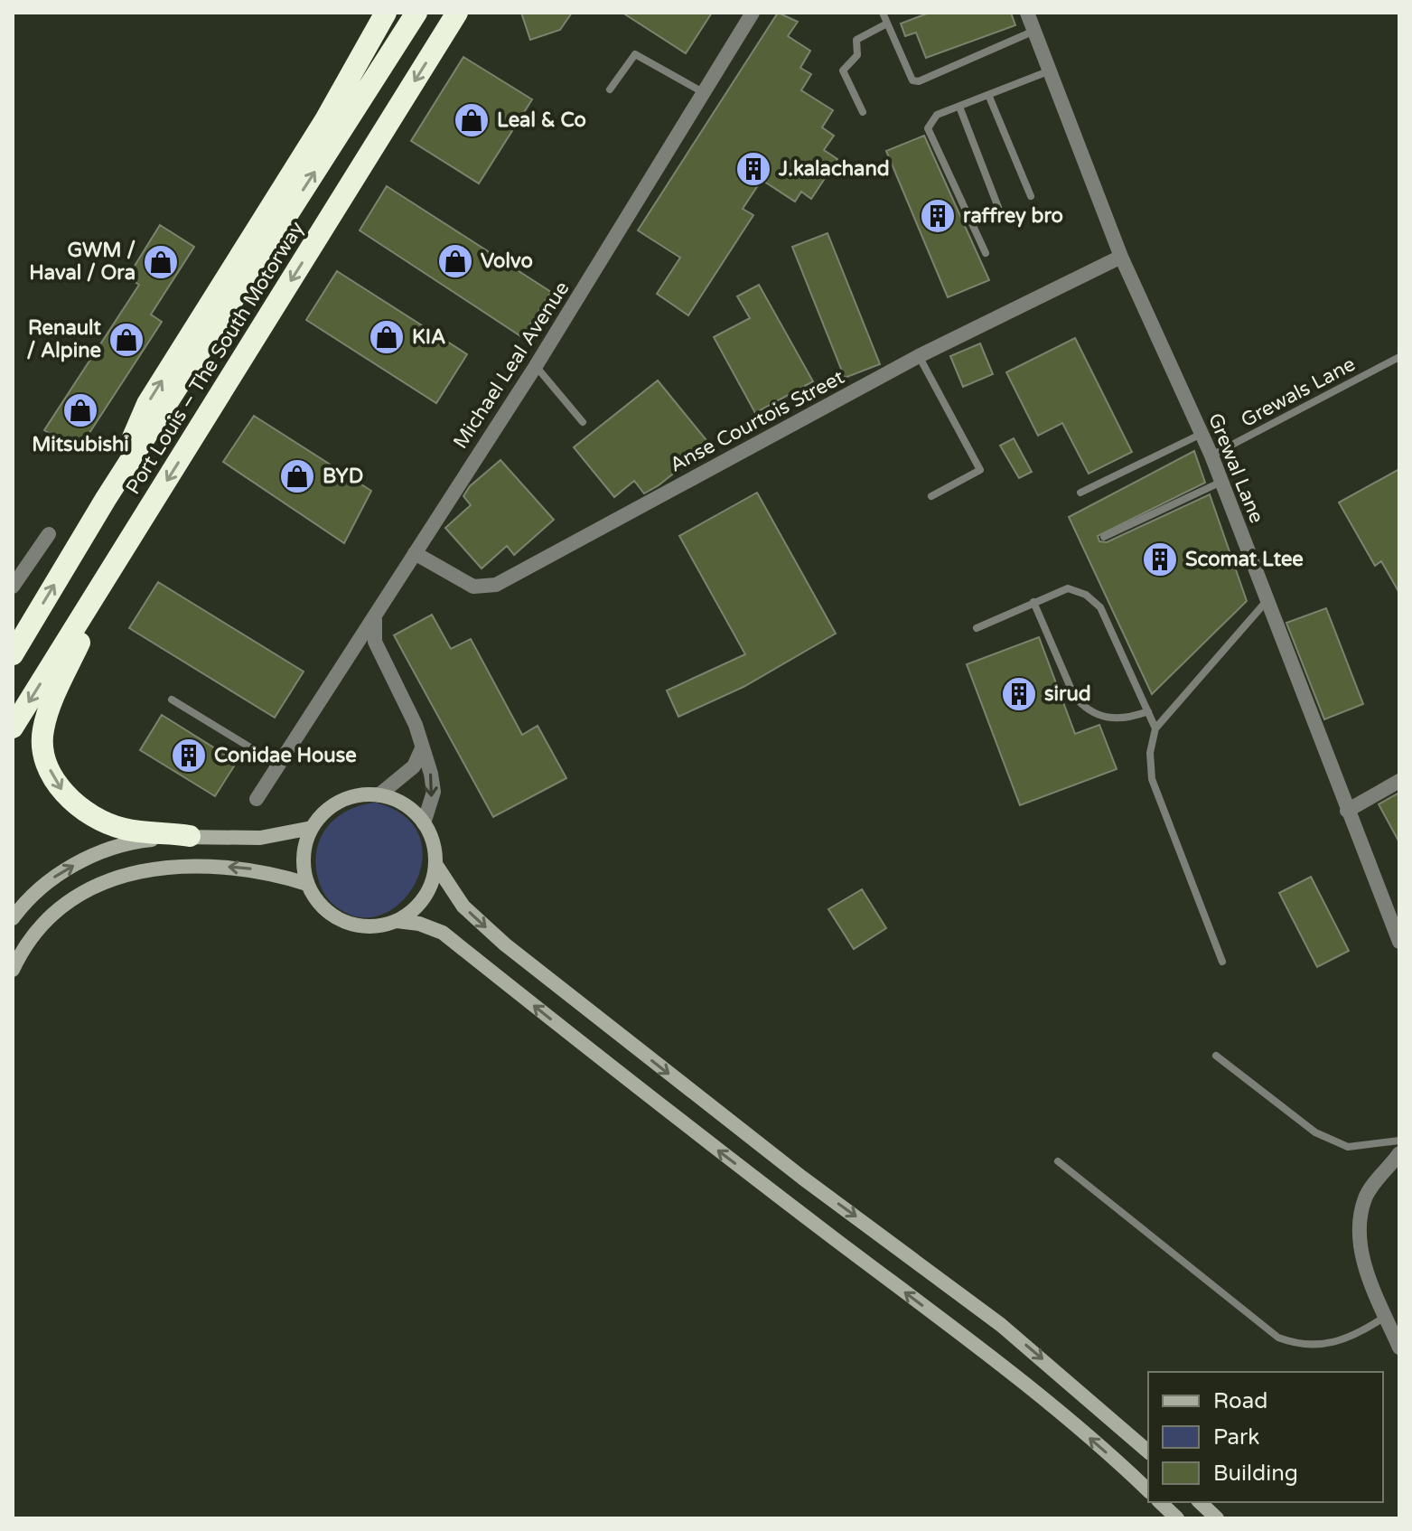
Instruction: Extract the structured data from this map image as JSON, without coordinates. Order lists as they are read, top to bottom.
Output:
{
  "streets": {
    "highway": ["Port Louis – The South Motorway"],
    "street": ["Michael Leal Avenue", "Anse Courtois Street", "Grewal Lane"],
    "lane": ["Grewals Lane"]
  },
  "crossings": [
    ["Michael Leal Avenue", "Anse Courtois Street"],
    ["Grewals Lane", "Grewal Lane"],
    ["Anse Courtois Street", "Grewal Lane"]
  ],
  "places": {
    "shop": [
      "Leal & Co",
      "Volvo",
      "GWM / Haval / Ora",
      "KIA",
      "Renault / Alpine",
      "Mitsubishi",
      "BYD"
    ],
    "building": [
      "J.kalachand",
      "raffrey bro",
      "Scomat Ltee",
      "sirud",
      "Conidae House"
    ]
  },
  "legend": ["Road", "Park", "Building"]
}
